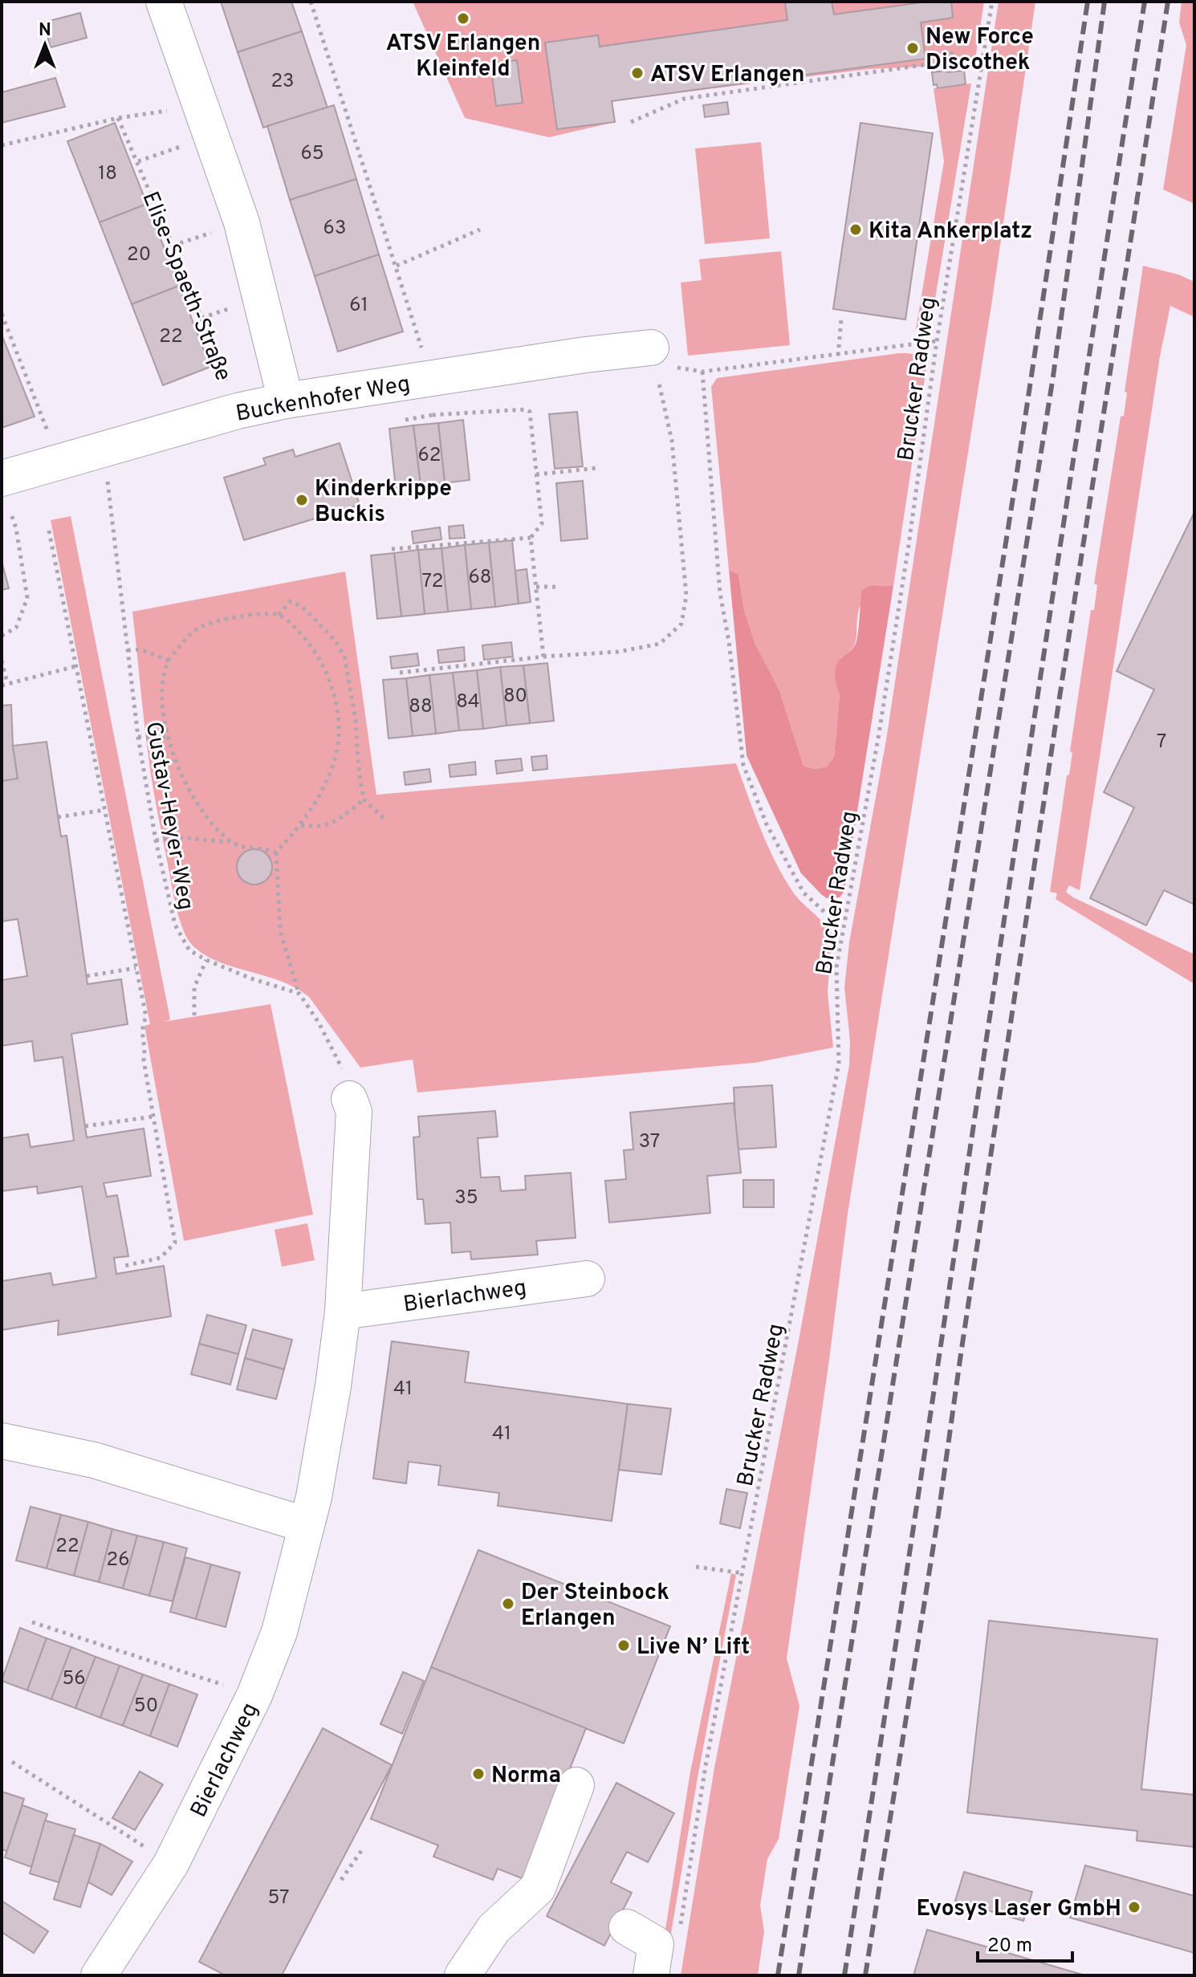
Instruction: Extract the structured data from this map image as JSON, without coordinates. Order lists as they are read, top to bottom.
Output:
{
  "streets": {
    "street": ["Buckenhofer Weg", "Bierlachweg"],
    "path": ["Elise-Spaeth-Straße", "Brucker Radweg", "Gustav-Heyer-Weg"]
  },
  "crossings": [
    ["Elise-Spaeth-Straße", "Buckenhofer Weg"],
    ["Buckenhofer Weg", "Gustav-Heyer-Weg"]
  ],
  "places": [
    "ATSV Erlangen Kleinfeld",
    "New Force Discothek",
    "ATSV Erlangen",
    "Kita Ankerplatz",
    "Kinderkrippe Buckis",
    "Der Steinbock Erlangen",
    "Live N’ Lift",
    "Norma",
    "Evosys Laser GmbH"
  ],
  "house_numbers": [
    "23",
    "65",
    "18",
    "63",
    "20",
    "61",
    "22",
    "62",
    "68",
    "72",
    "80",
    "84",
    "88",
    "7",
    "37",
    "35",
    "41",
    "41",
    "22",
    "26",
    "56",
    "50",
    "57"
  ],
  "scale_bar": "20 m",
  "north": "top"
}
